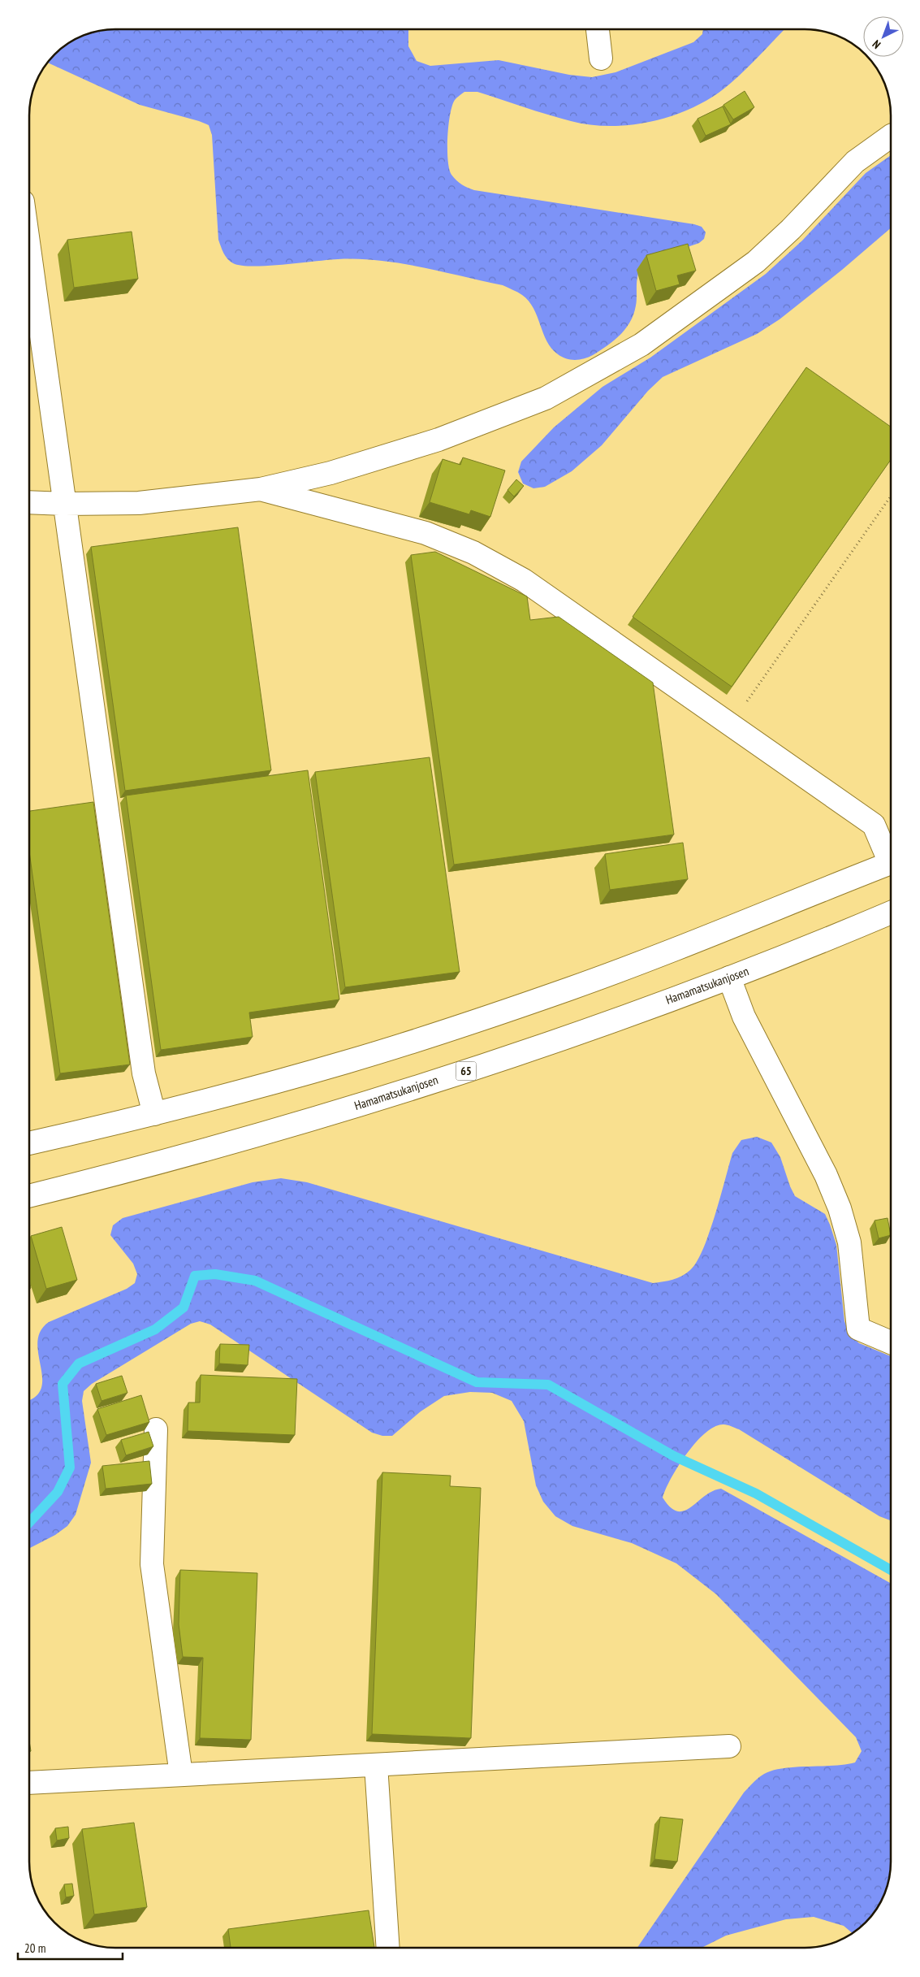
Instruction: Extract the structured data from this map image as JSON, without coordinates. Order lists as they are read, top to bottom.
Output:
{
  "streets": {
    "street": ["Hamamatsukanjosen", "65"]
  },
  "scale_bar": "20 m",
  "north": "bottom left"
}
